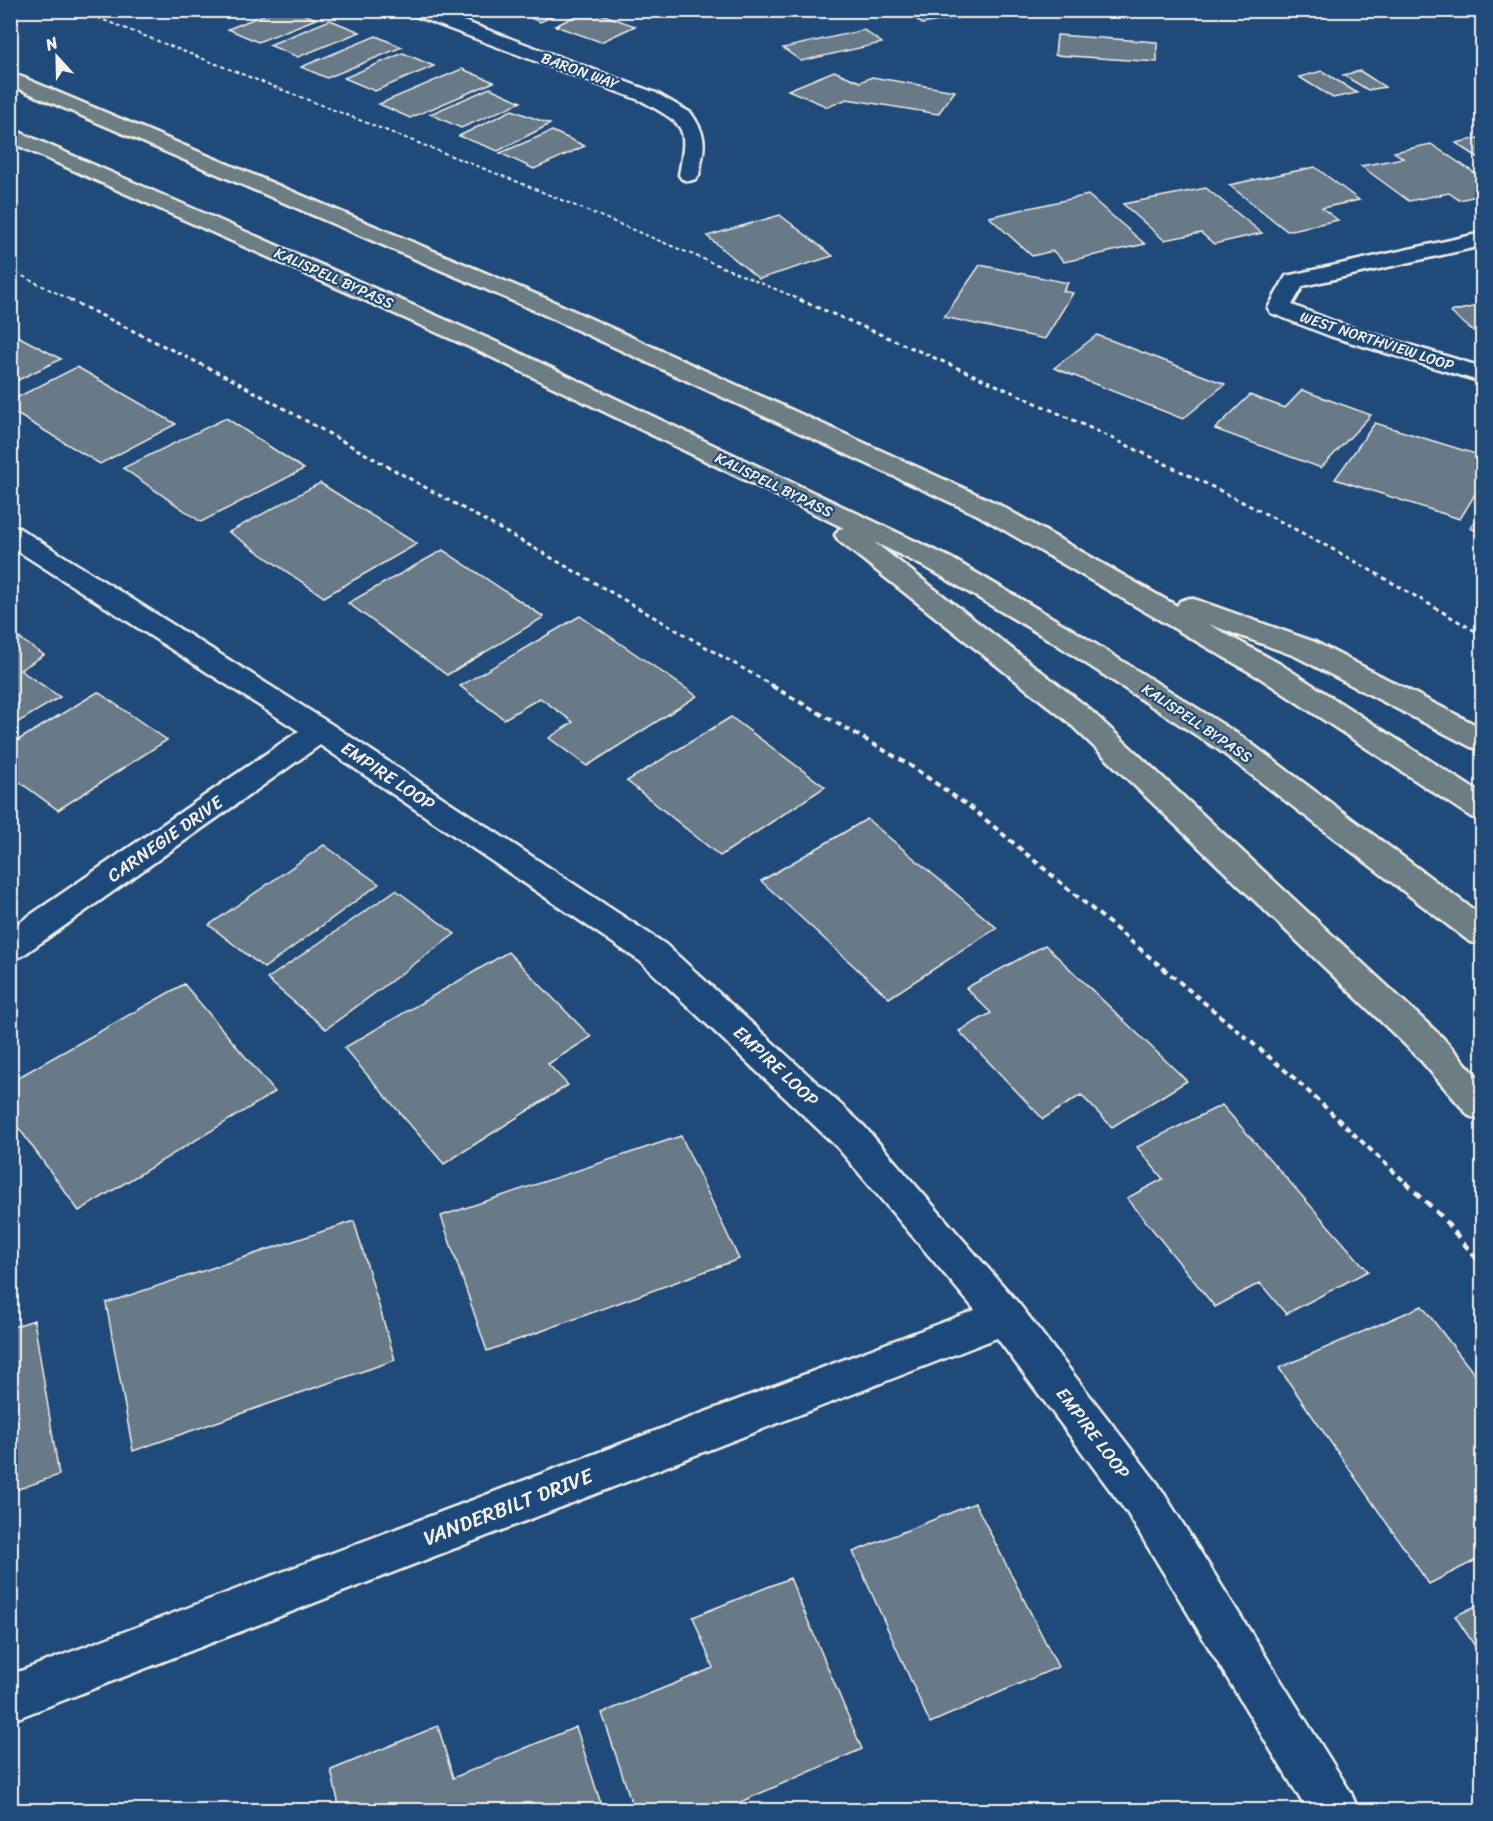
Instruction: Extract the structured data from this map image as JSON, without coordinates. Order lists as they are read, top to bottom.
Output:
{
  "streets": {
    "highway": ["KALISPELL BYPASS"],
    "street": [
      "BARON WAY",
      "WEST NORTHVIEW LOOP",
      "EMPIRE LOOP",
      "CARNEGIE DRIVE",
      "VANDERBILT DRIVE"
    ]
  },
  "crossings": [
    ["EMPIRE LOOP", "CARNEGIE DRIVE"],
    ["EMPIRE LOOP", "VANDERBILT DRIVE"]
  ],
  "north": "top"
}
